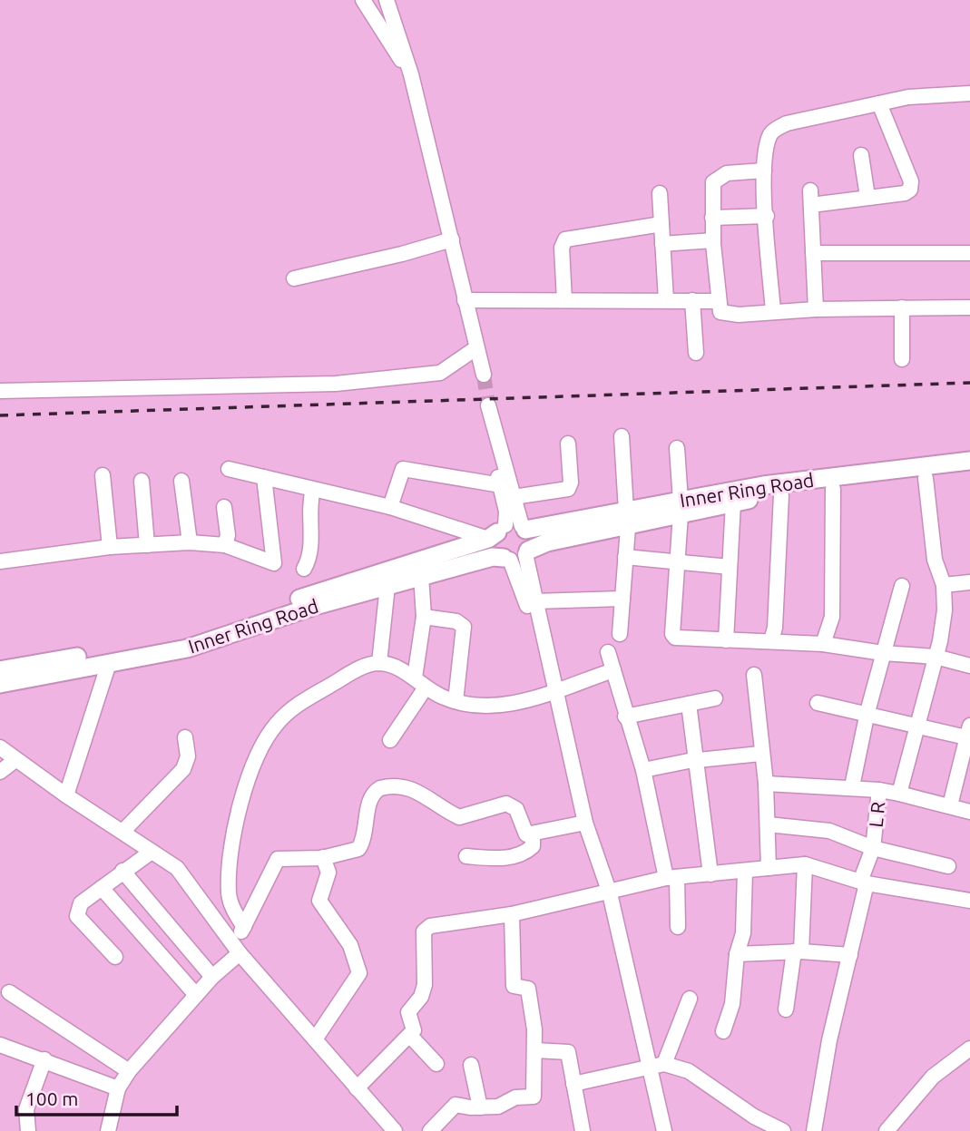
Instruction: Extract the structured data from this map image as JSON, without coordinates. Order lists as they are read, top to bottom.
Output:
{
  "streets": {
    "main road": ["Inner Ring Road"],
    "street": ["L R"]
  },
  "crossings": [
    ["Inner Ring Road", "L R"]
  ],
  "scale_bar": "100 m"
}
